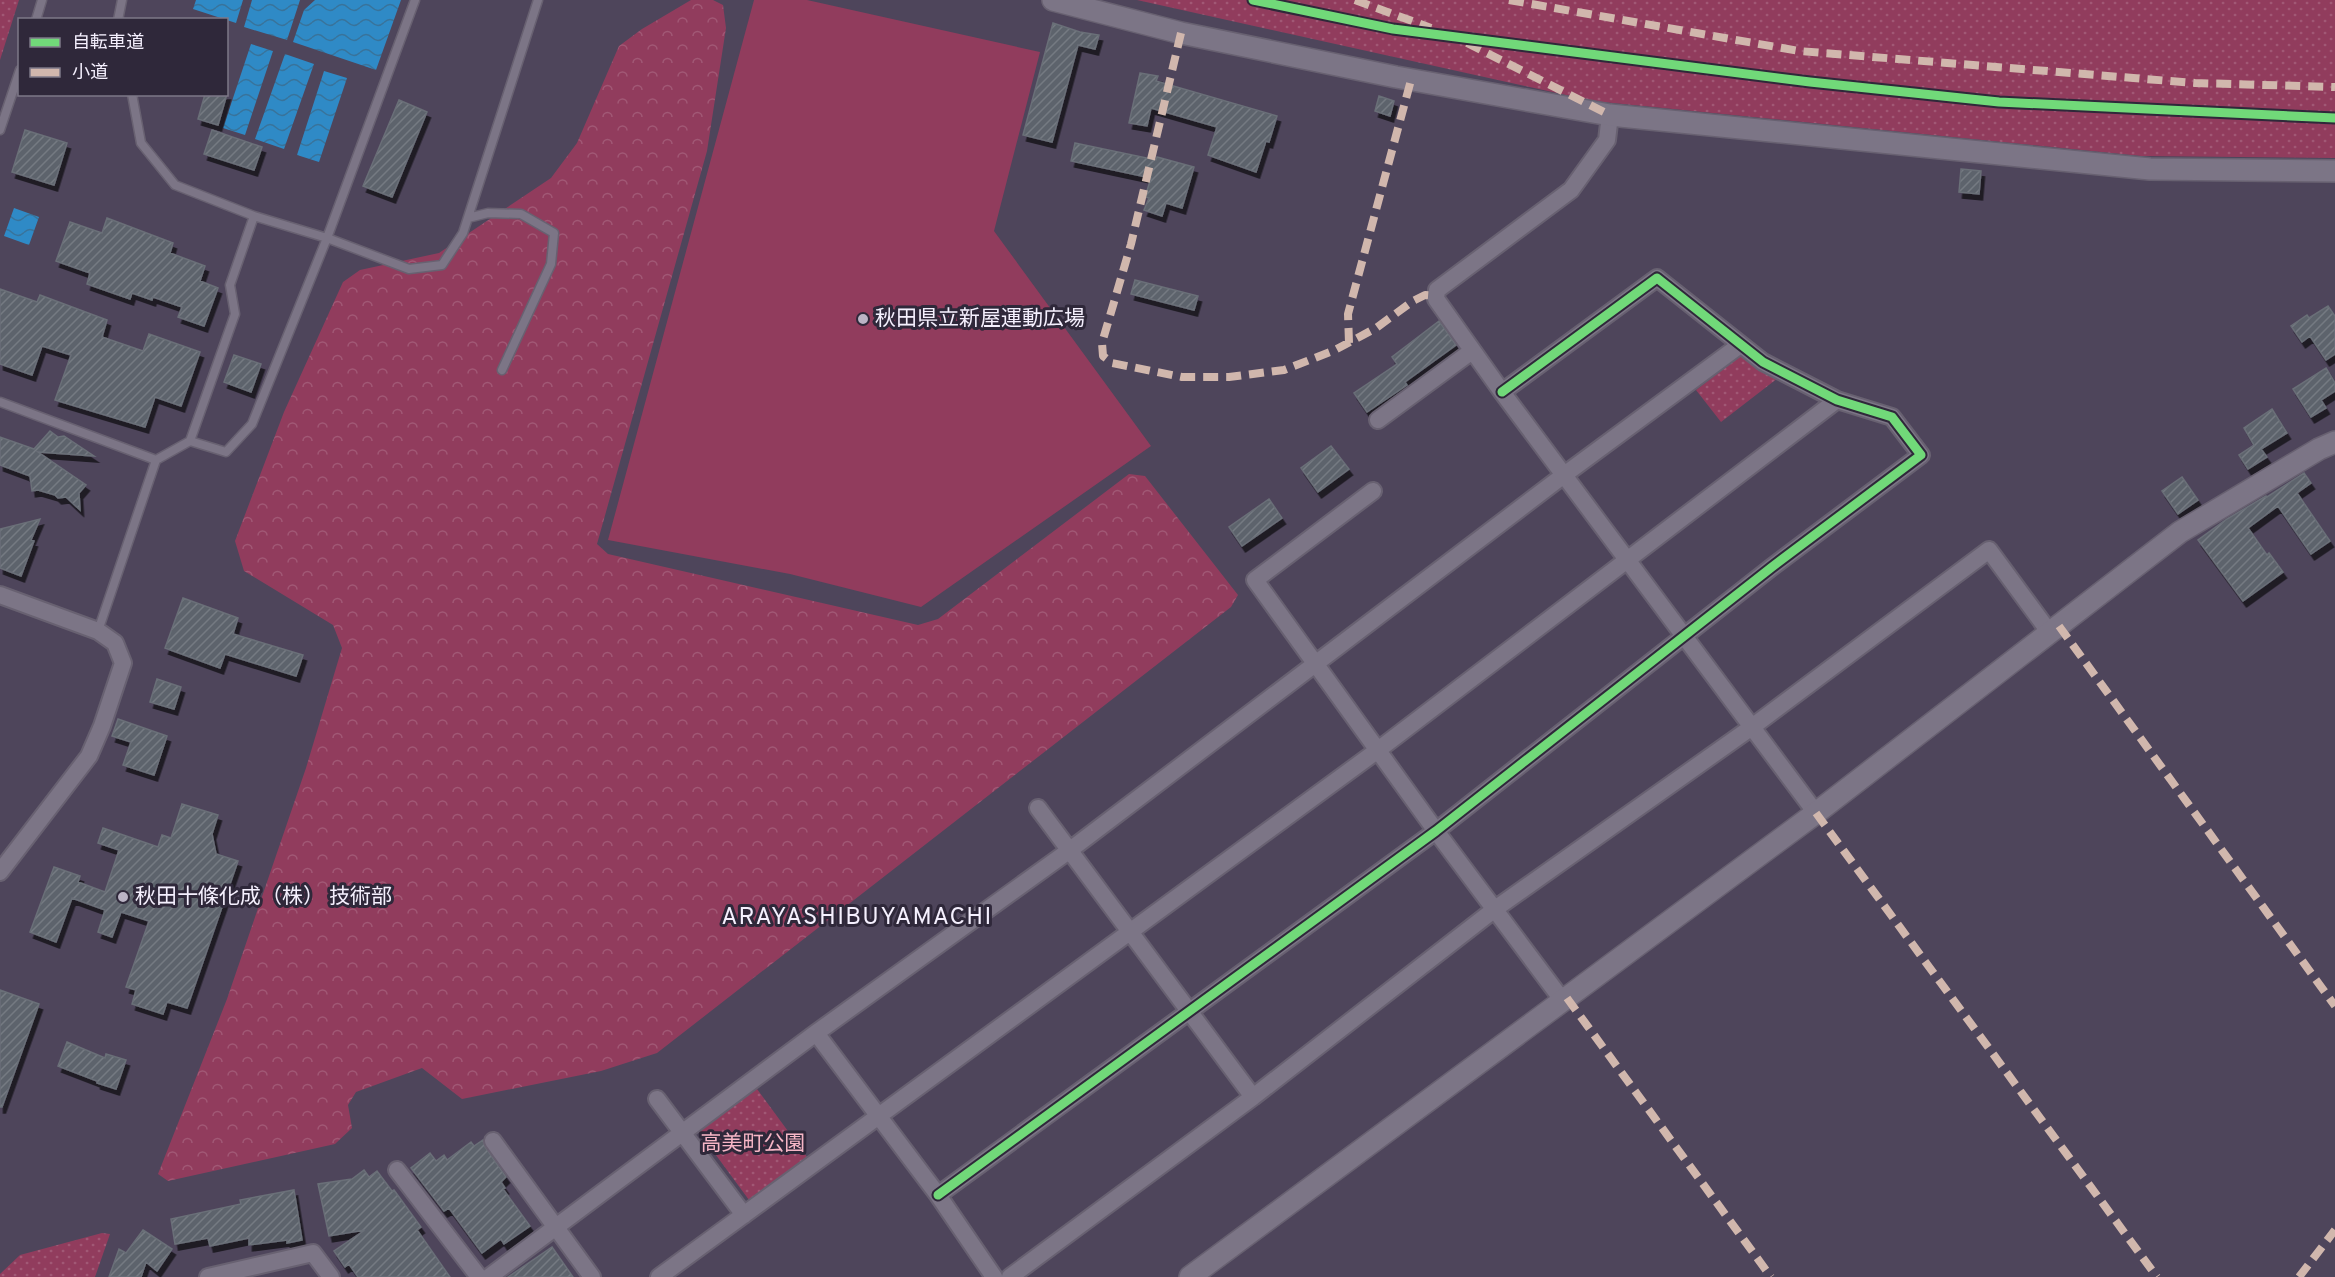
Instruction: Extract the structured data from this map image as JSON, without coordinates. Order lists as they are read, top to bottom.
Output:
{
  "districts": ["ARAYASHIBUYAMACHI"],
  "parks": ["高美町公園"],
  "places": ["秋田県立新屋運動広場", "秋田十條化成（株） 技術部"],
  "legend": ["自転車道", "小道"]
}
